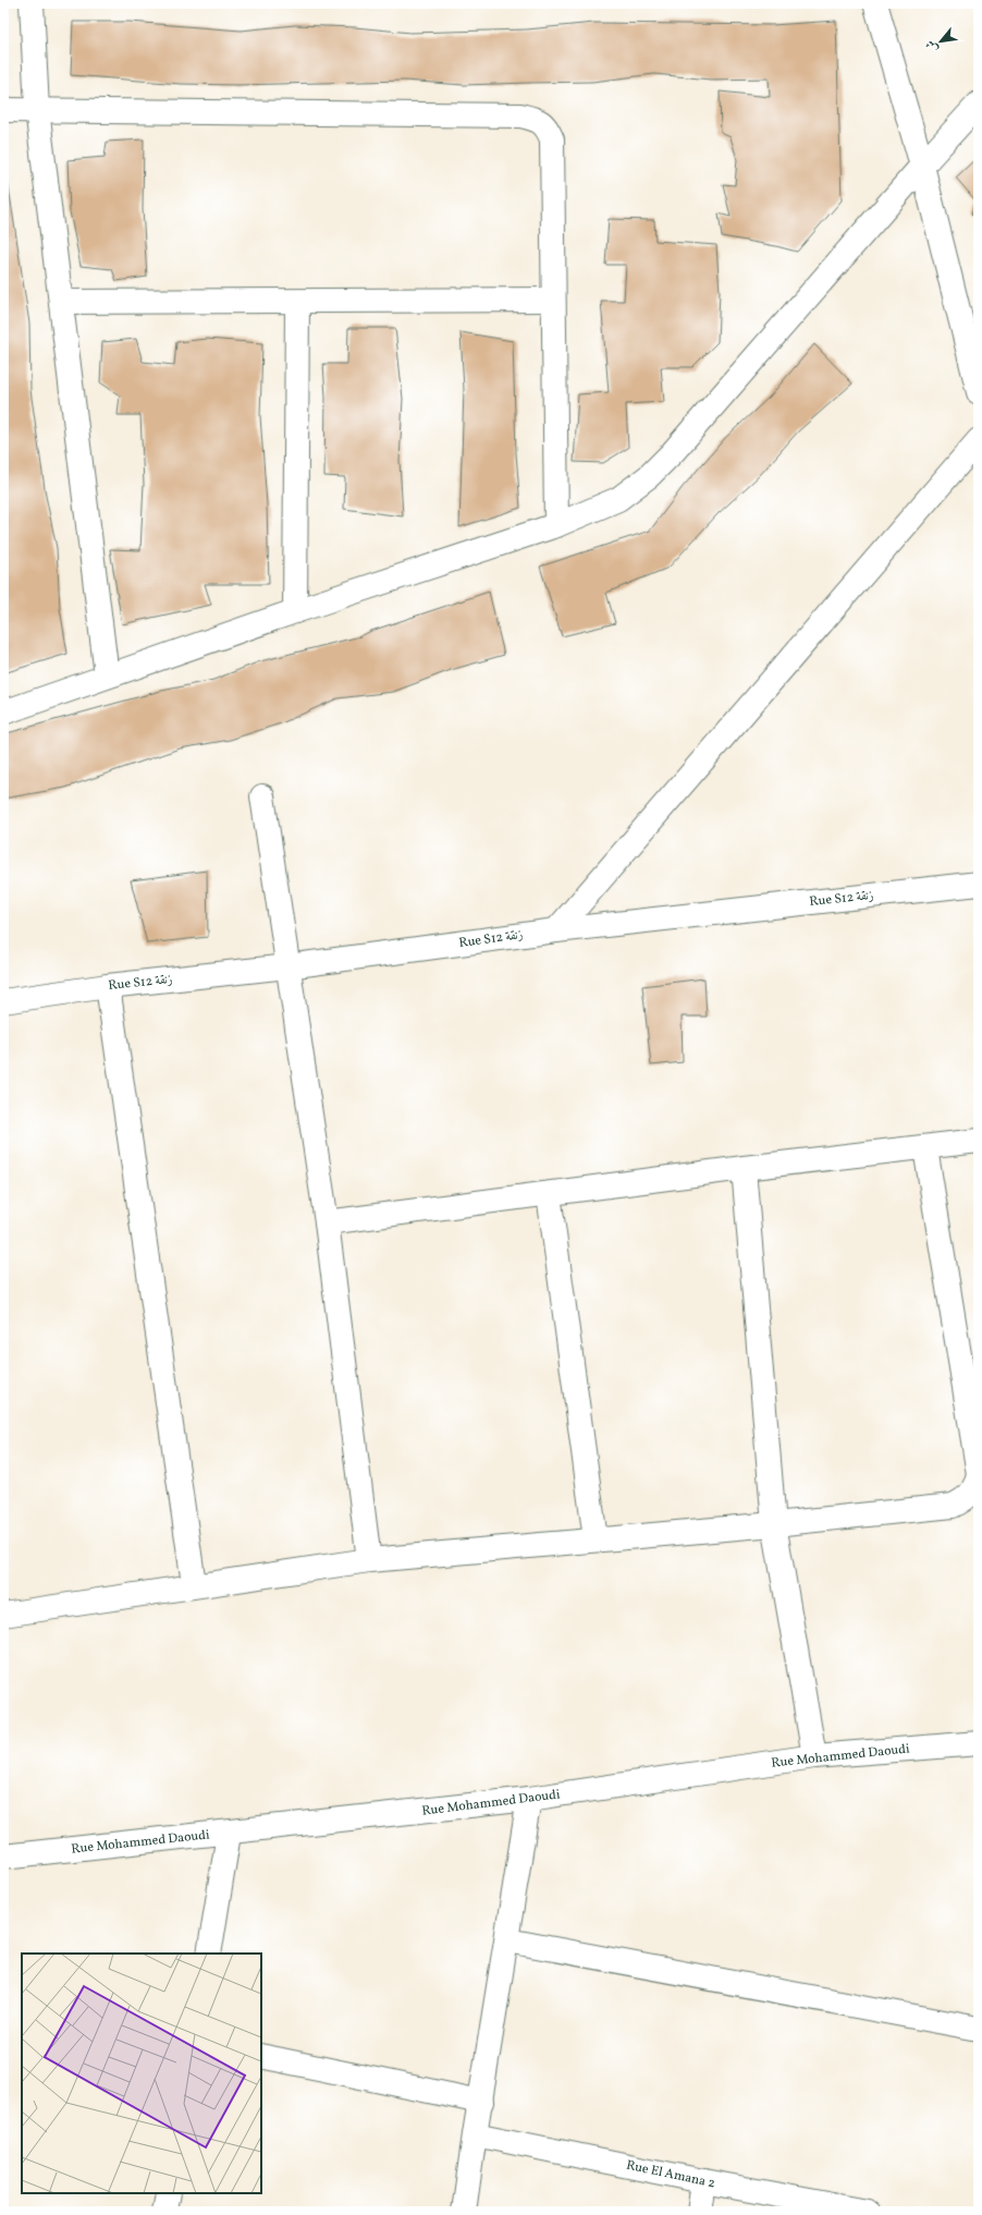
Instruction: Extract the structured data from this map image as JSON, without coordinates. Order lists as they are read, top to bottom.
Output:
{
  "streets": {
    "street": ["Rue S12 زنقة", "Rue Mohammed Daoudi", "Rue El Amana 2"]
  },
  "north": "bottom left"
}
